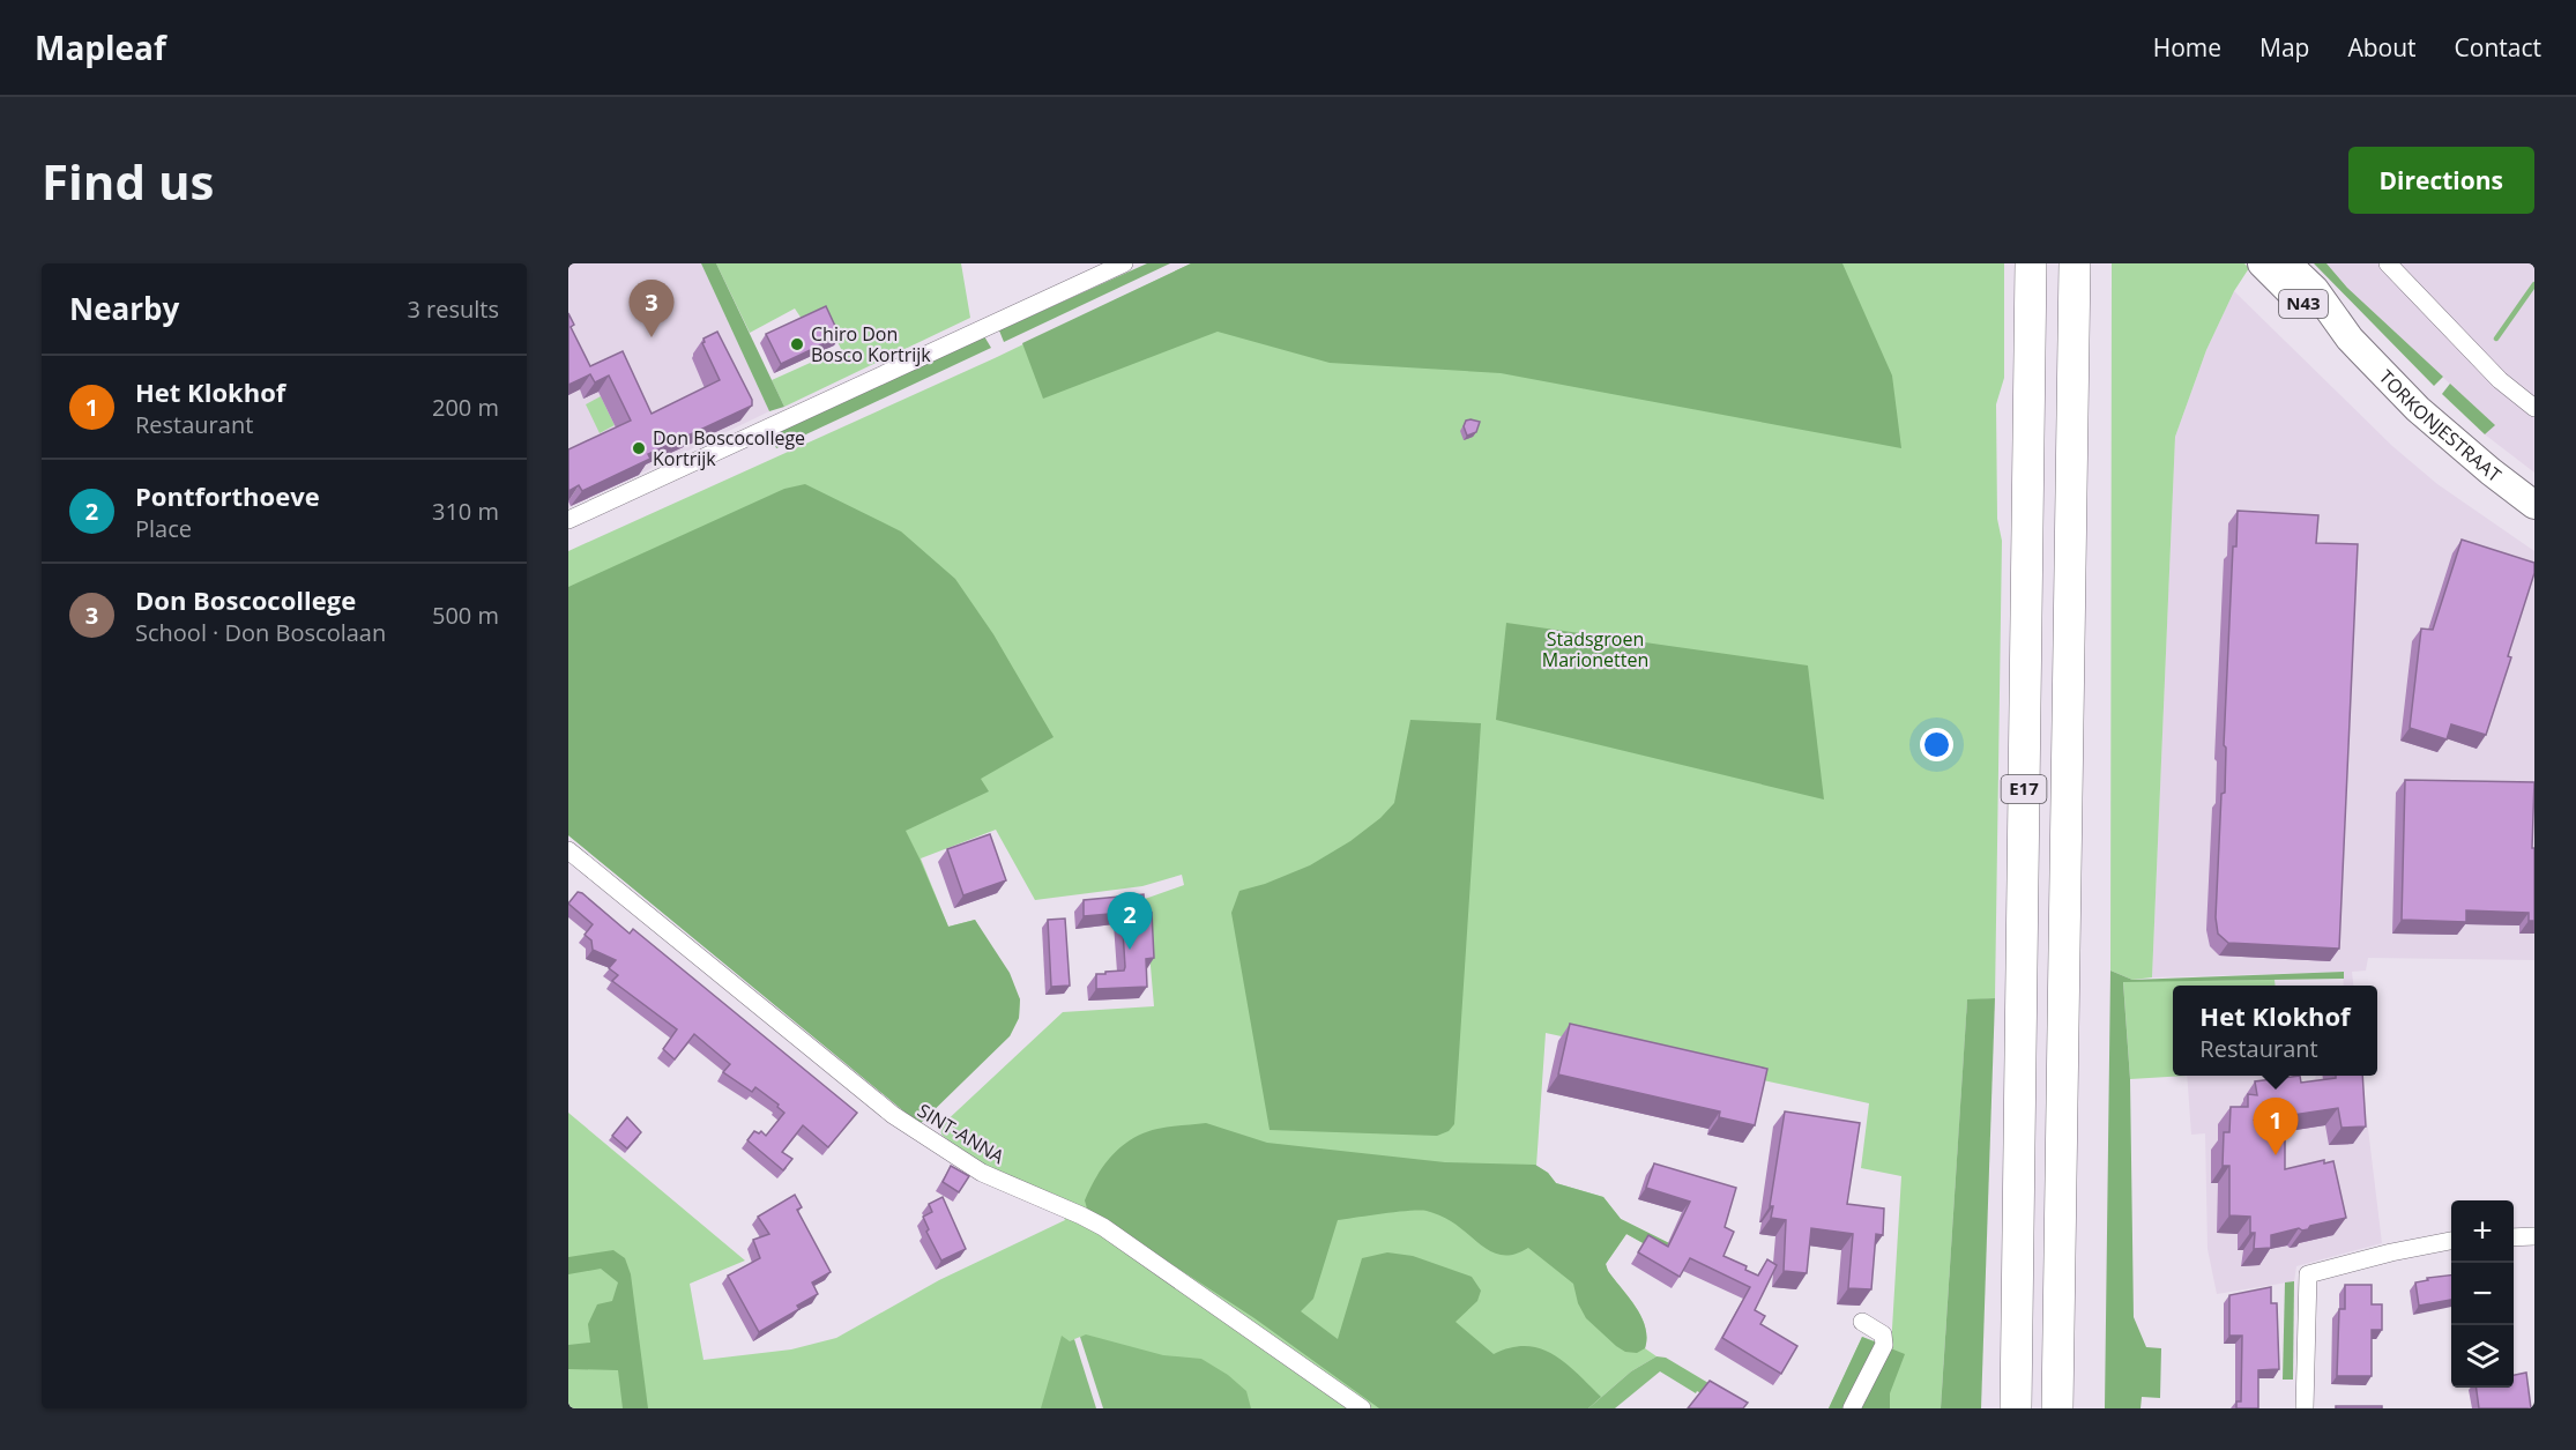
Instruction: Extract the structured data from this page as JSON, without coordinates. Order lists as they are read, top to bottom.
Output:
{
  "streets": {
    "highway": ["E17"],
    "main road": ["N43", "TORKONJESTRAAT"],
    "street": ["SINT-ANNA"]
  },
  "parks": ["Stadsgroen Marionetten"],
  "places": ["Chiro Don Bosco Kortrijk", "Don Boscocollege Kortrijk"],
  "page": {
    "header": "Mapleaf",
    "nav": [
      "Home",
      "Map",
      "About",
      "Contact"
    ],
    "buttons": "Directions",
    "title": "Find us",
    "heading": ["Nearby", "3 results"],
    "pins": ["3", "2", "1"],
    "list": [
      {
        "mark": "1",
        "name": "Het Klokhof",
        "note": "Restaurant",
        "value": "200 m"
      },
      {
        "mark": "2",
        "name": "Pontforthoeve",
        "note": "Place",
        "value": "310 m"
      },
      {
        "mark": "3",
        "name": "Don Boscocollege",
        "note": "School · Don Boscolaan",
        "value": "500 m"
      }
    ],
    "popup": ["Het Klokhof", "Restaurant"],
    "map_buttons": ["+", "−"]
  }
}
